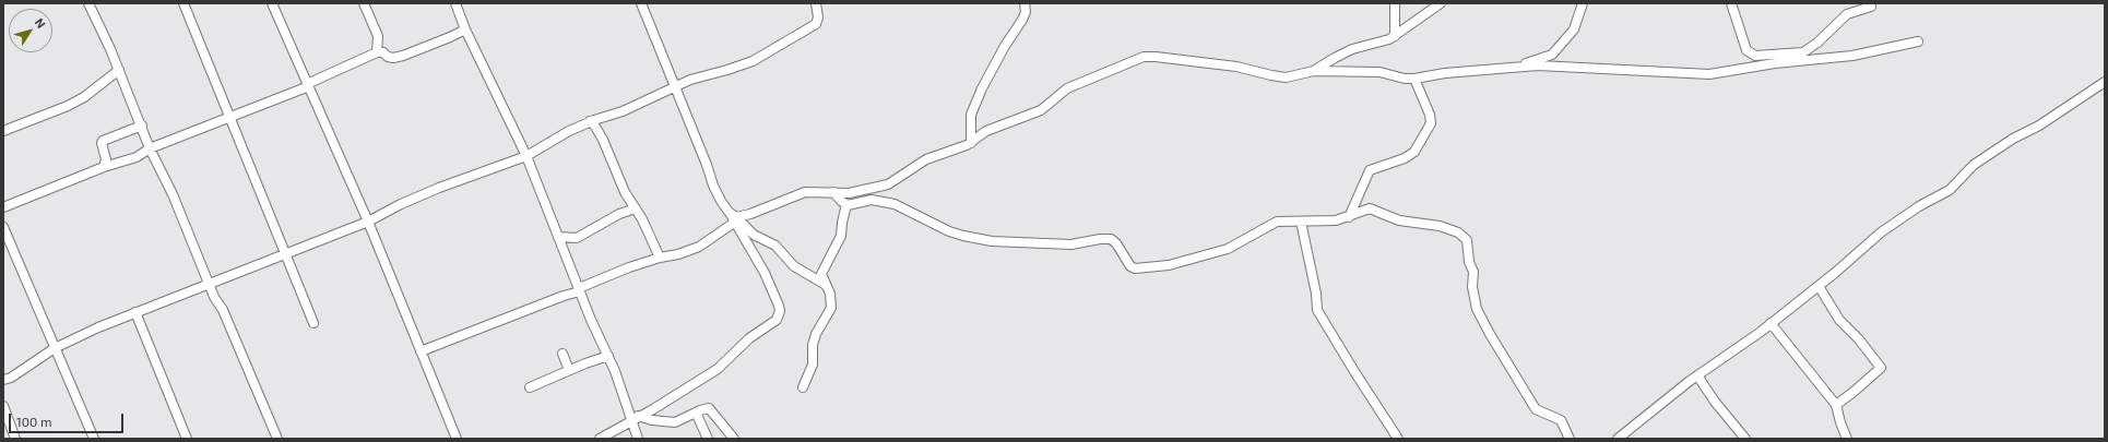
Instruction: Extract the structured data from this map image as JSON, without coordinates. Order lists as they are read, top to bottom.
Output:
{
  "scale_bar": "100 m",
  "north": "top right"
}
